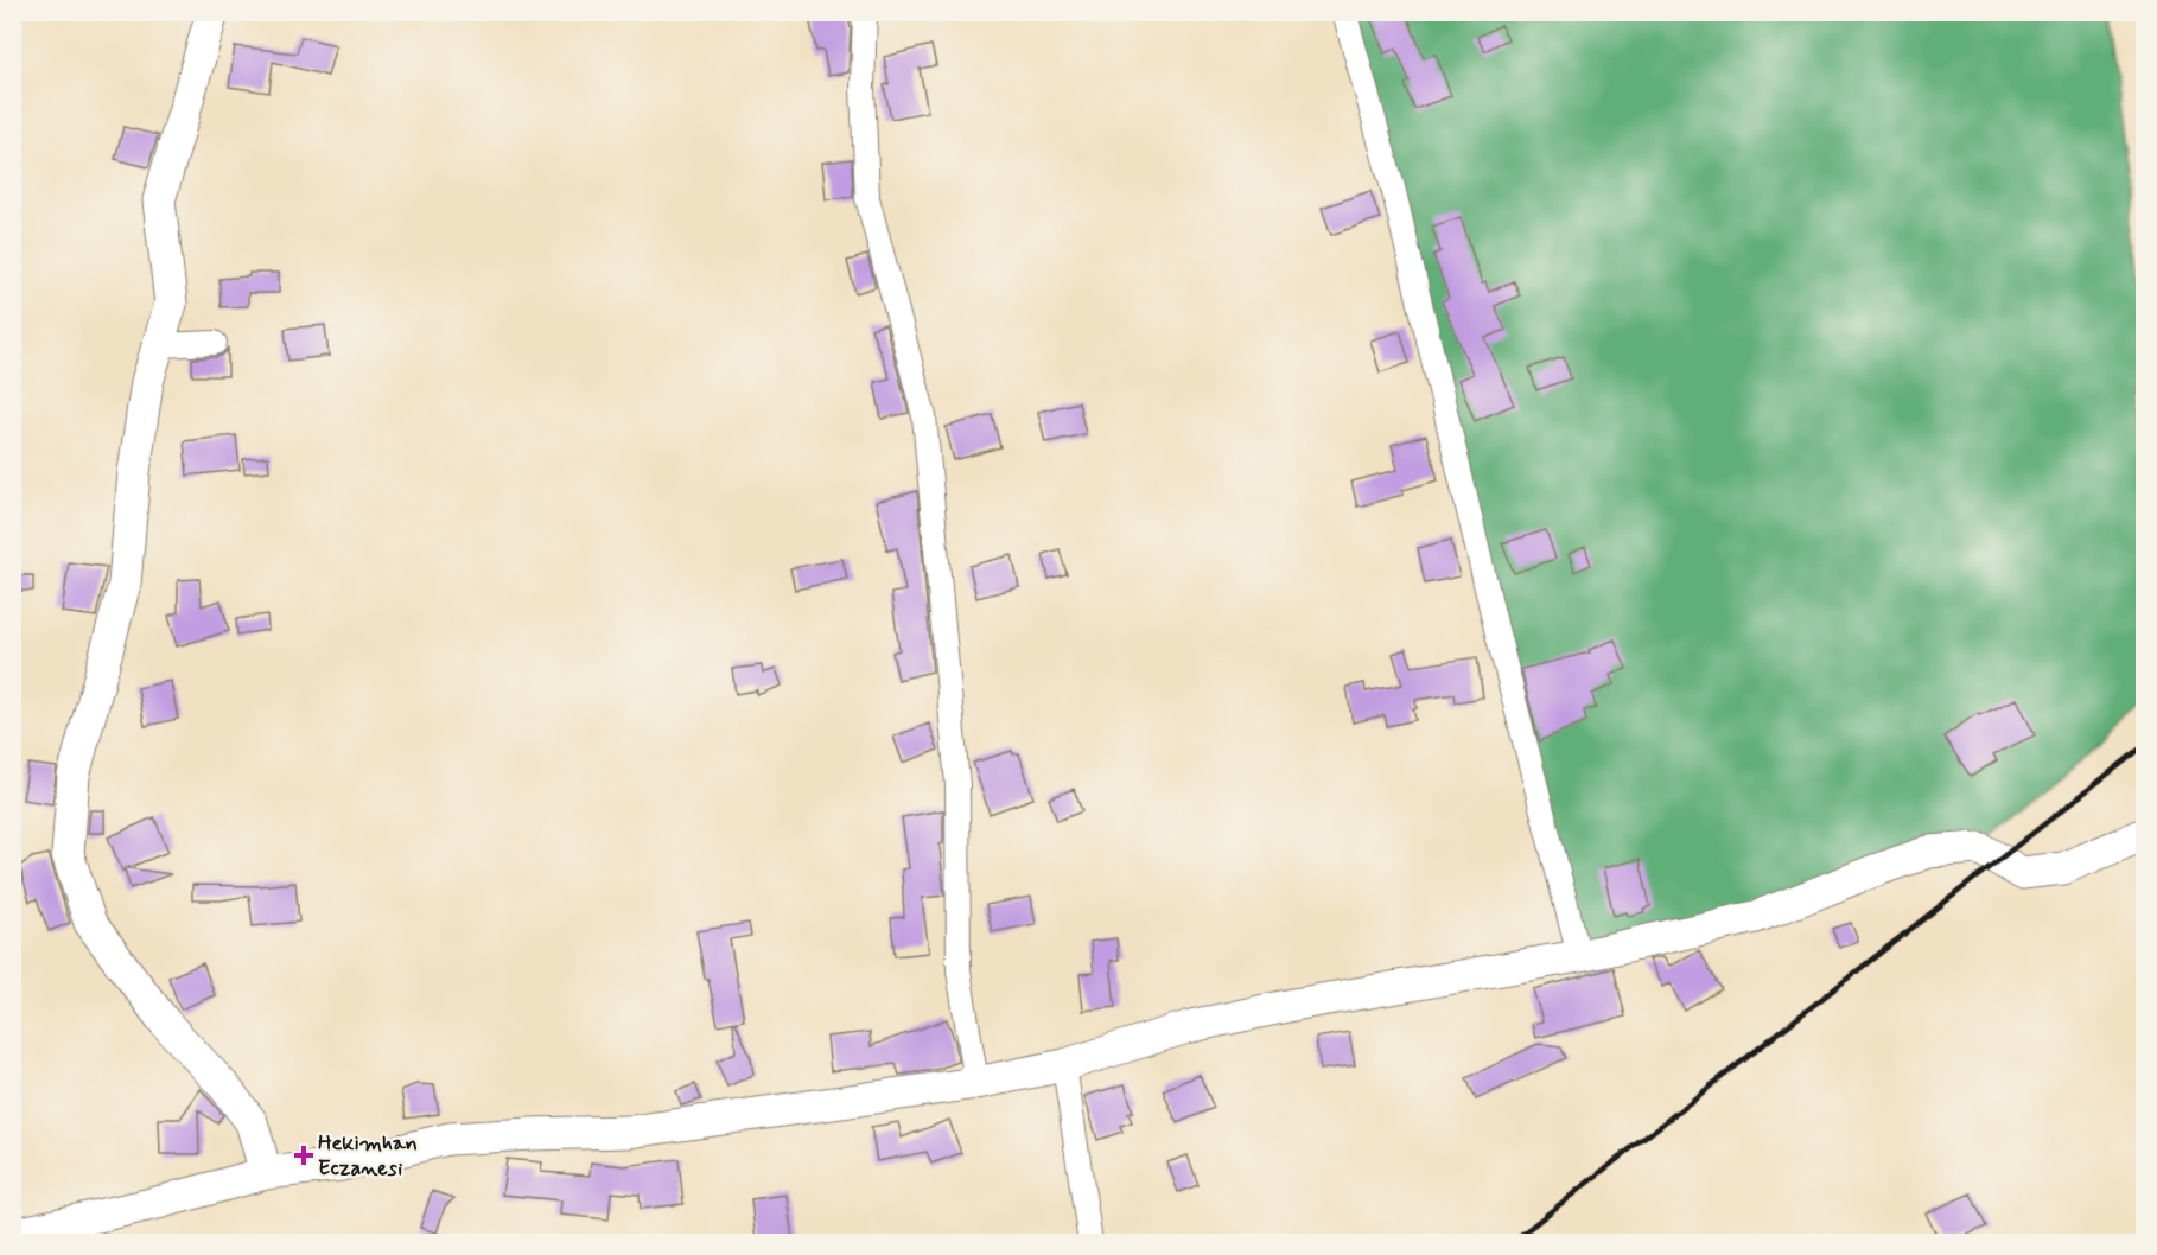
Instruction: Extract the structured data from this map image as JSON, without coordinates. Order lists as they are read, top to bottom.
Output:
{
  "places": {
    "health": ["Hekimhan Eczanesi"]
  }
}
